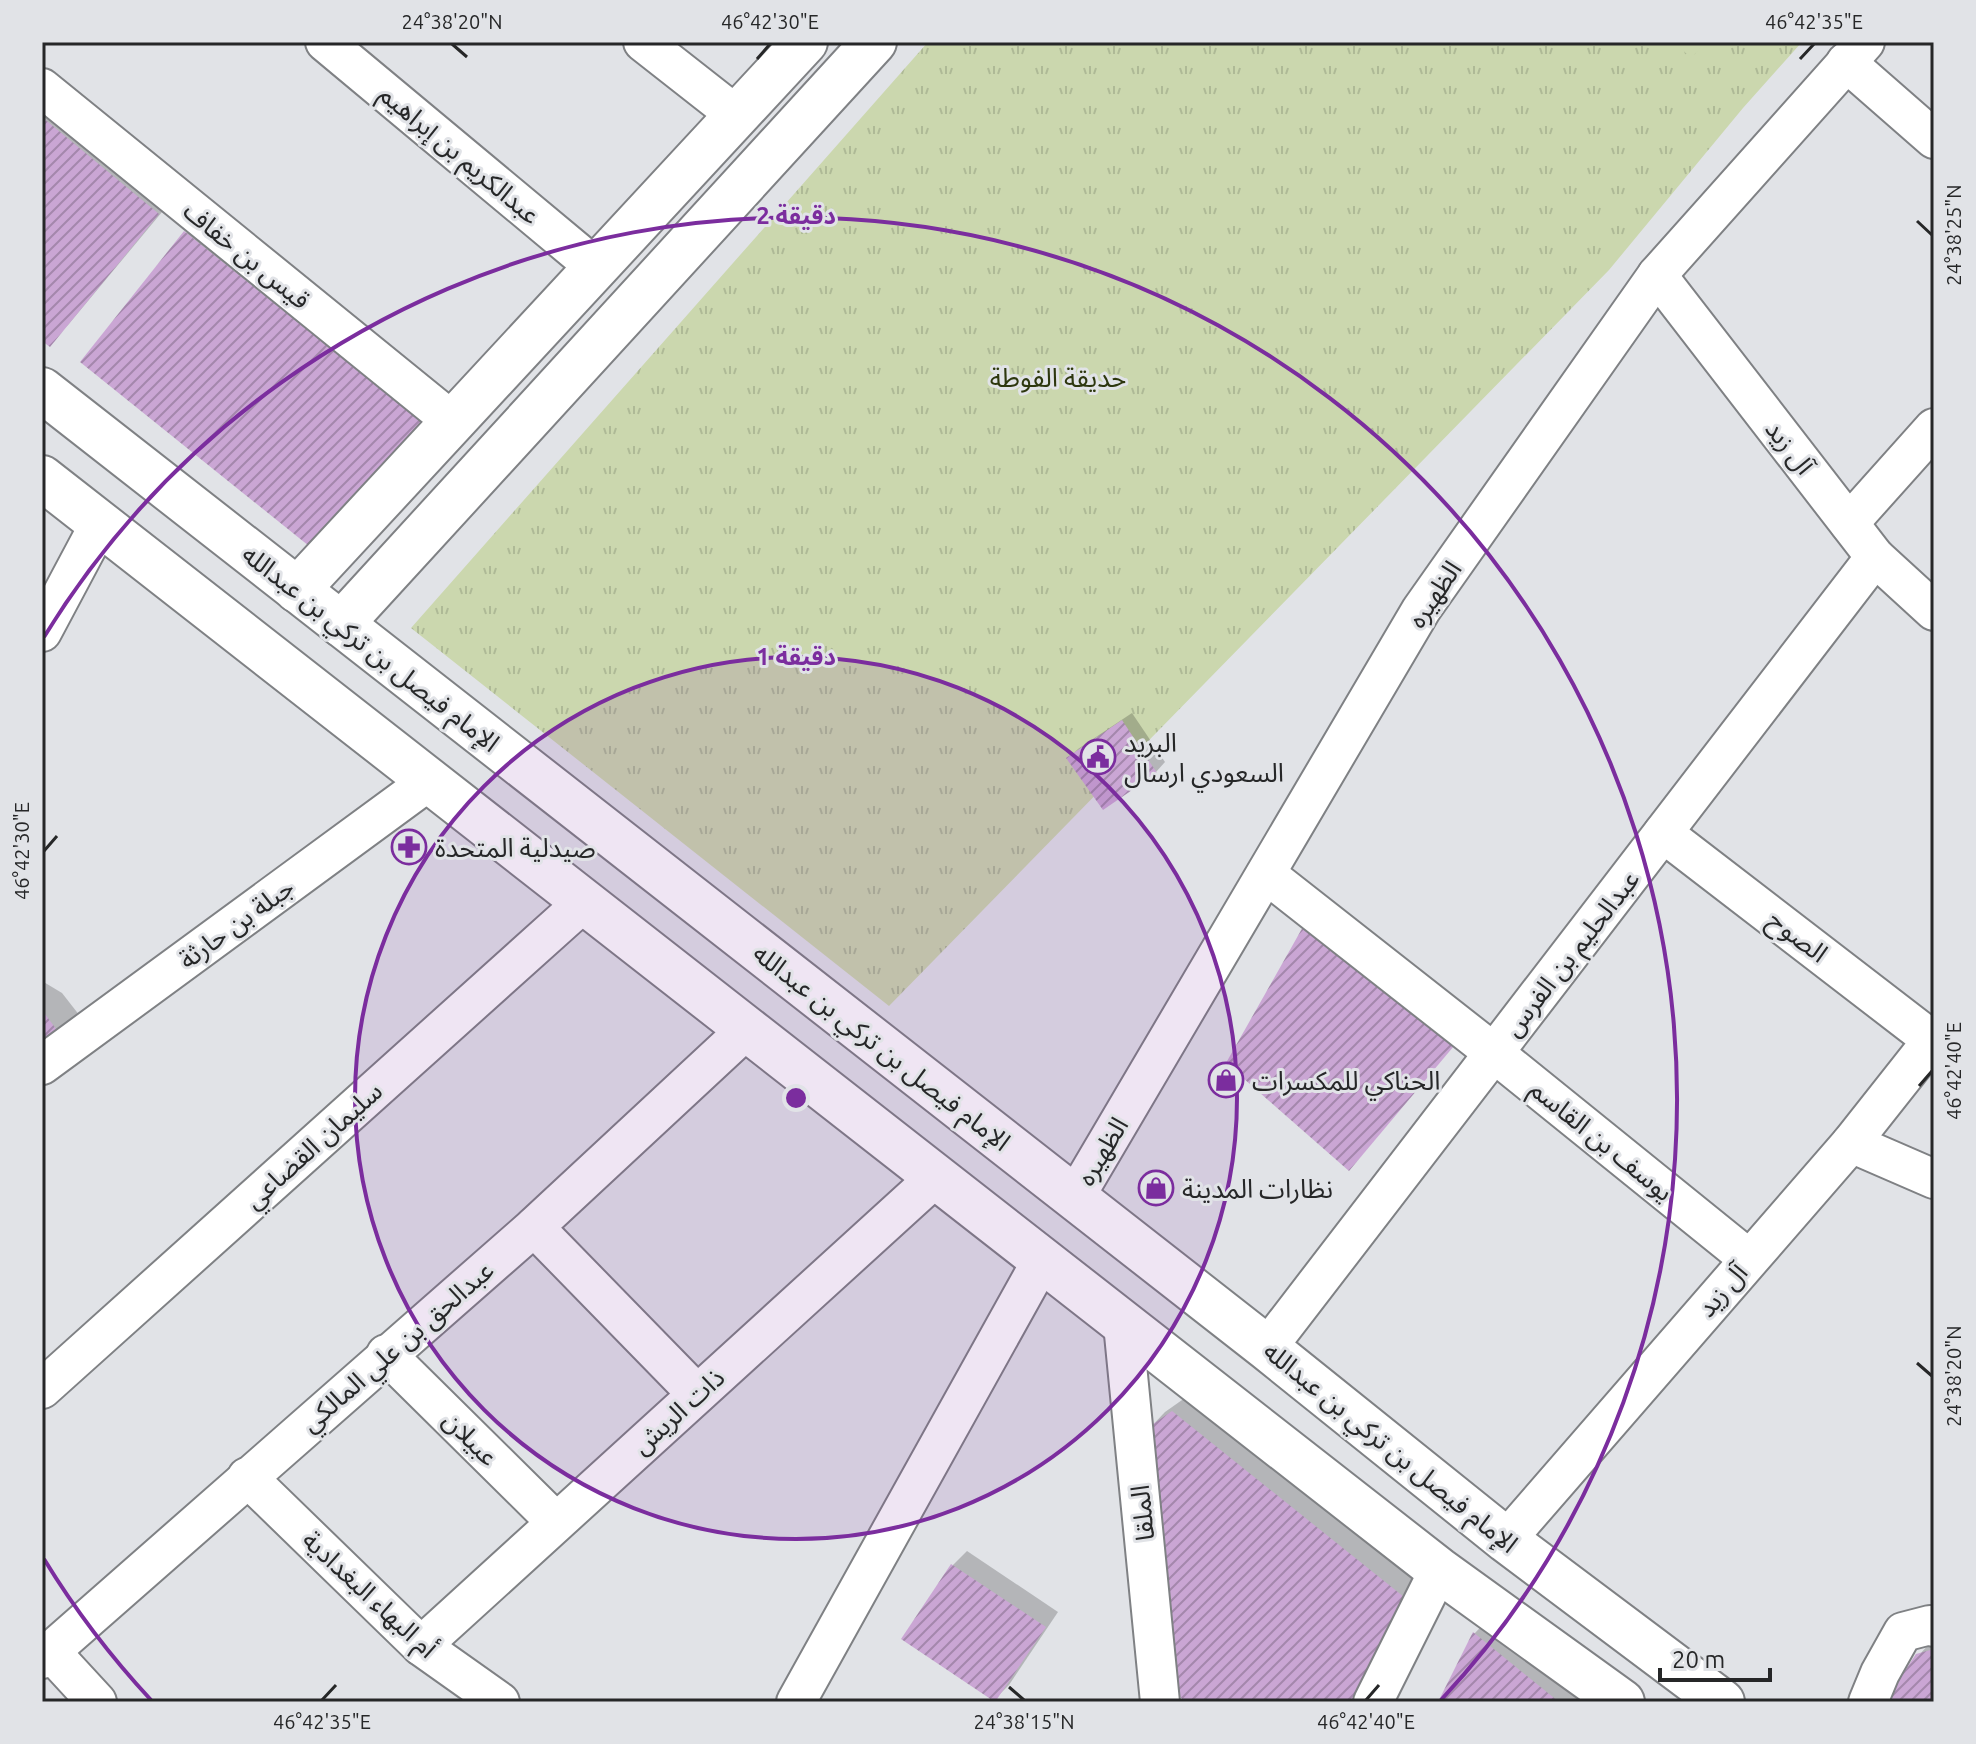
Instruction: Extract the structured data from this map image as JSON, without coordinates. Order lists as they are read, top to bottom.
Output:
{
  "streets": {
    "main road": ["الإمام فيصل بن تركي بن عبدالله"],
    "street": [
      "عبدالكريم بن إبراهيم",
      "قيس بن خفاف",
      "آل زيد",
      "الظهيره",
      "جبلة بن حارثة",
      "الصوح",
      "عبدالحليم بن الفرس",
      "يوسف بن القاسم",
      "سليمان القضاعي",
      "عبدالحق بن علي المالكي",
      "ذات الريش",
      "عبيلان",
      "الملقا",
      "أم البهاء البغدادية"
    ]
  },
  "crossings": [
    ["آل زيد", "الظهيره"],
    ["آل زيد", "الإمام فيصل بن تركي بن عبدالله"],
    ["آل زيد", "الصوح"],
    ["آل زيد", "عبدالحليم بن الفرس"],
    ["آل زيد", "يوسف بن القاسم"],
    ["الظهيره", "الإمام فيصل بن تركي بن عبدالله"],
    ["الظهيره", "يوسف بن القاسم"],
    ["الإمام فيصل بن تركي بن عبدالله", "عبدالحليم بن الفرس"],
    ["الصوح", "عبدالحليم بن الفرس"],
    ["عبدالحليم بن الفرس", "يوسف بن القاسم"],
    ["عبدالحق بن علي المالكي", "عبيلان"],
    ["عبدالحق بن علي المالكي", "أم البهاء البغدادية"],
    ["ذات الريش", "عبيلان"],
    ["ذات الريش", "أم البهاء البغدادية"]
  ],
  "parks": ["حديقة الفوطة"],
  "places": {
    "public building": ["البريد السعودي ارسال"],
    "pharmacy": ["صيدلية المتحدة"],
    "shop": ["الحناكي للمكسرات", "نظارات المدينة"]
  },
  "scale_bar": "20 m",
  "coordinates": [
    "24°38'20\"N",
    "46°42'30\"E",
    "46°42'35\"E",
    "24°38'25\"N",
    "46°42'40\"E",
    "24°38'15\"N"
  ],
  "rings": ["2 دقيقة", "1 دقيقة"]
}
